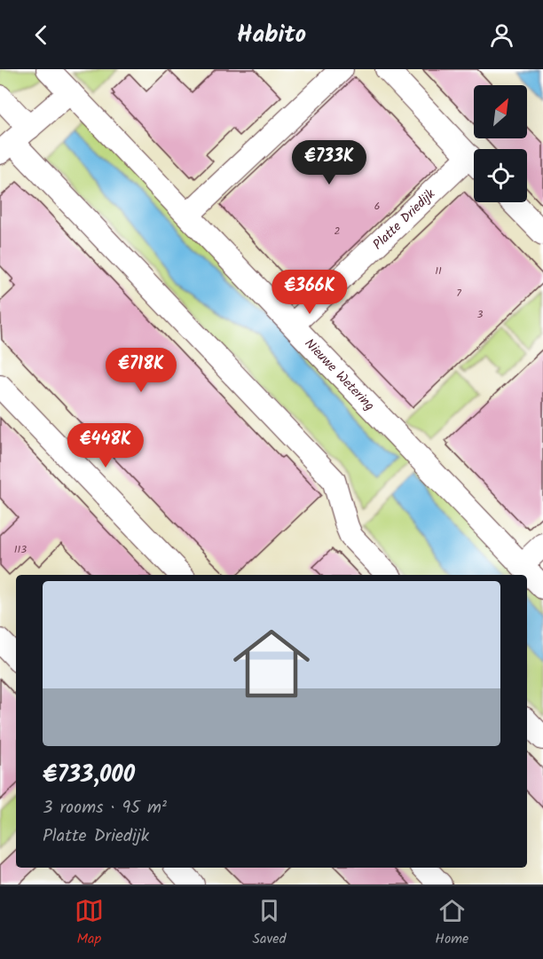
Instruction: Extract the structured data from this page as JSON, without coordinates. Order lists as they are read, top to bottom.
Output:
{
  "streets": {
    "street": ["Platte Driedijk", "Nieuwe Wetering"]
  },
  "crossings": [
    ["Platte Driedijk", "Nieuwe Wetering"]
  ],
  "house_numbers": [
    "6",
    "2",
    "11",
    "7",
    "3",
    "113"
  ],
  "north": "top right",
  "page": {
    "header": "Habito",
    "price": [
      "€733K",
      "€366K",
      "€718K",
      "€448K"
    ],
    "list": [
      {
        "name": "€733,000",
        "note": "3 rooms · 95 m² · Platte Driedijk"
      }
    ],
    "tabs": ["Map", "Saved", "Home"]
  }
}
